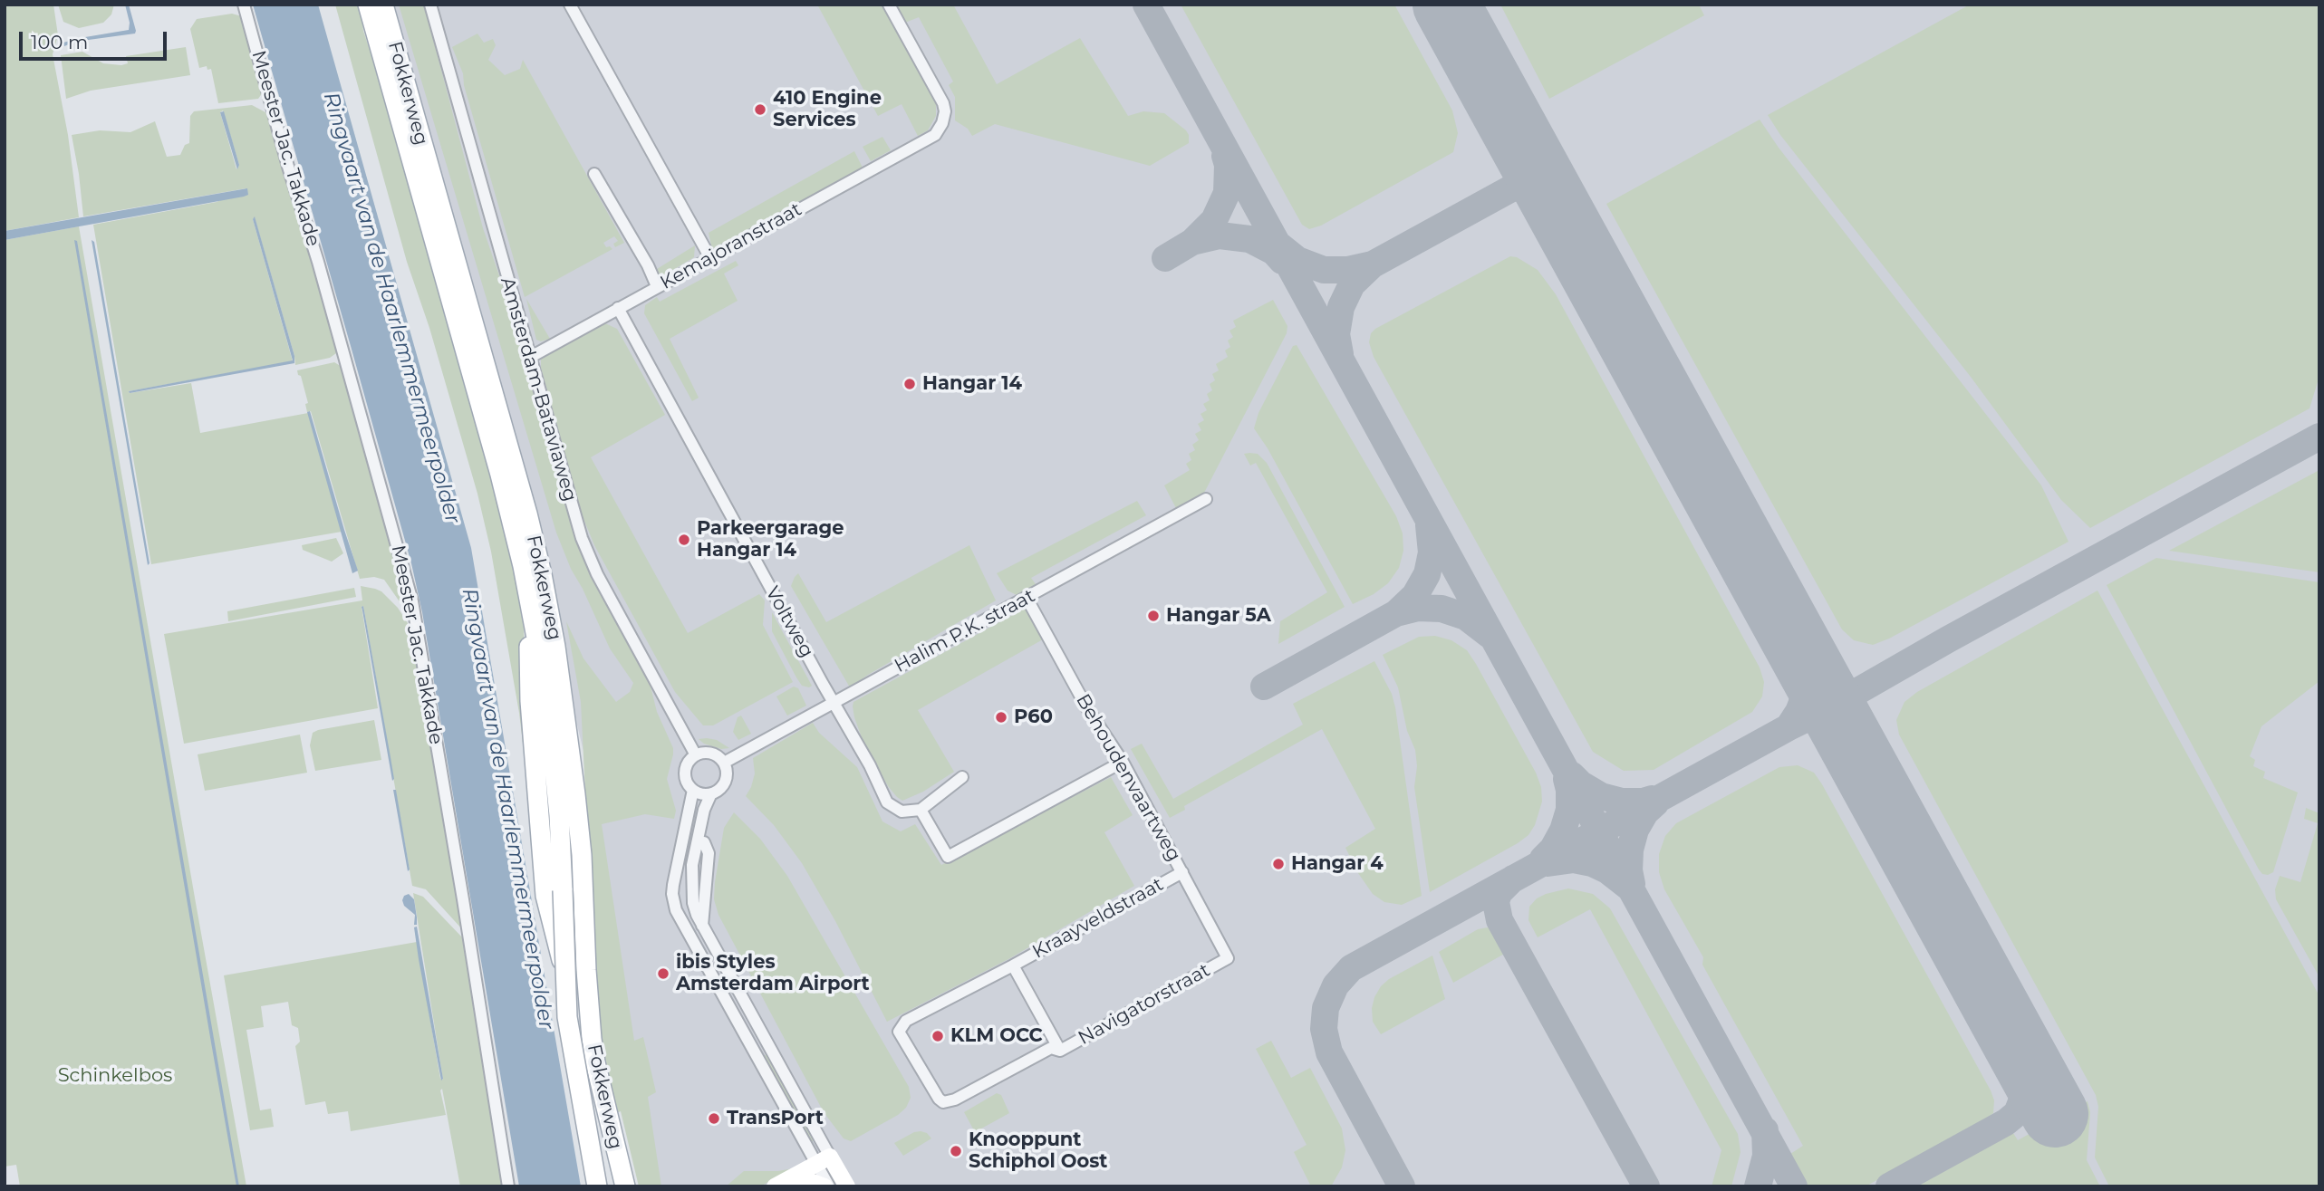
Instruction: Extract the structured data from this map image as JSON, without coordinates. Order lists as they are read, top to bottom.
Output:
{
  "streets": {
    "main road": ["Fokkerweg"],
    "street": [
      "Meester Jac. Takkade",
      "Kemajoranstraat",
      "Amsterdam-Bataviaweg",
      "Voltweg",
      "Halim P.K. straat",
      "Behoudenvaartweg",
      "Kraayveldstraat",
      "Navigatorstraat"
    ]
  },
  "crossings": [
    ["Kemajoranstraat", "Amsterdam-Bataviaweg"],
    ["Kemajoranstraat", "Voltweg"],
    ["Amsterdam-Bataviaweg", "Halim P.K. straat"],
    ["Voltweg", "Halim P.K. straat"],
    ["Halim P.K. straat", "Behoudenvaartweg"],
    ["Behoudenvaartweg", "Kraayveldstraat"],
    ["Behoudenvaartweg", "Navigatorstraat"],
    ["Kraayveldstraat", "Navigatorstraat"]
  ],
  "water": ["Ringvaart van de Haarlemmermeerpolder"],
  "parks": ["Schinkelbos"],
  "places": [
    "410 Engine Services",
    "Hangar 14",
    "Parkeergarage Hangar 14",
    "Hangar 5A",
    "P60",
    "Hangar 4",
    "ibis Styles Amsterdam Airport",
    "KLM OCC",
    "TransPort",
    "Knooppunt Schiphol Oost"
  ],
  "scale_bar": "100 m"
}
